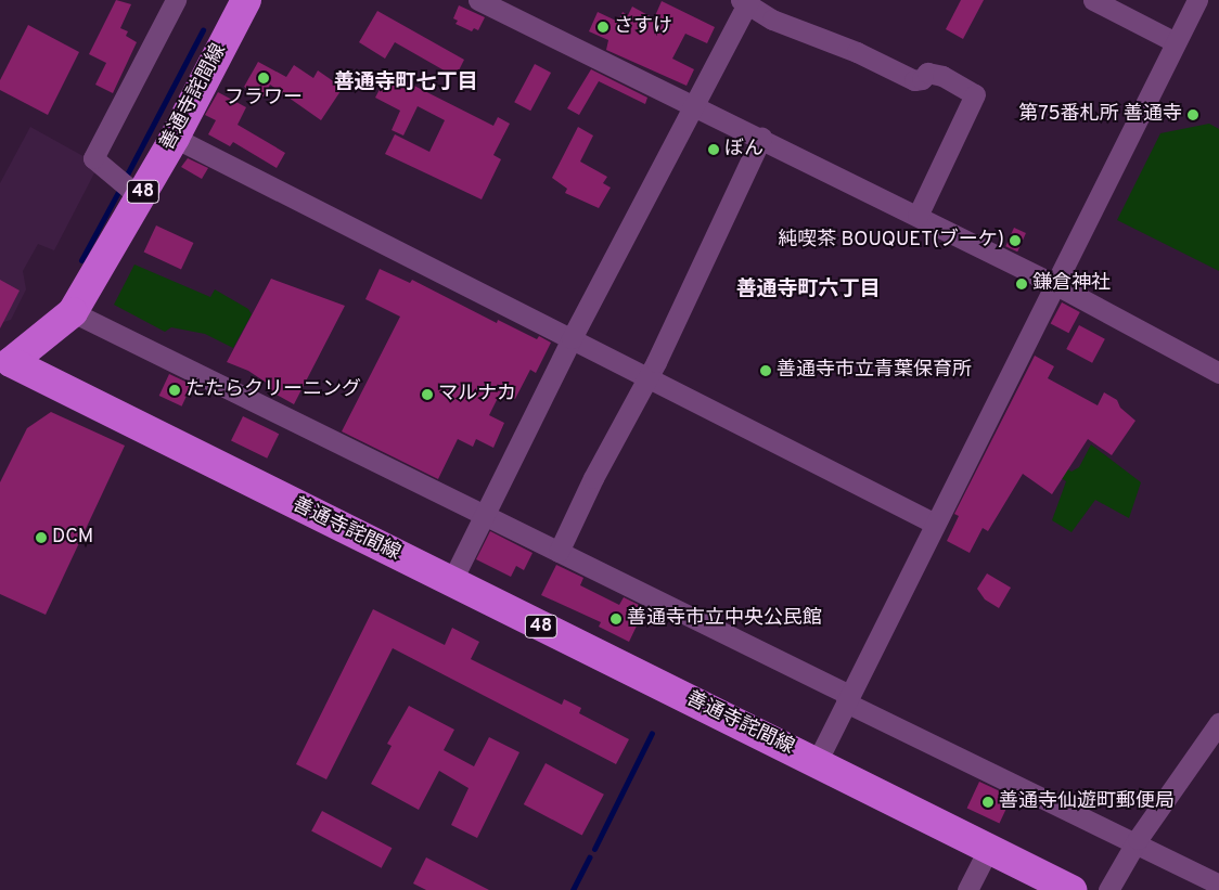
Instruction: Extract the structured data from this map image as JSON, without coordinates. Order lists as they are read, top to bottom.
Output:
{
  "streets": {
    "main road": ["善通寺詫間線", "48"]
  },
  "districts": ["善通寺町七丁目", "善通寺町六丁目"],
  "places": [
    "さすけ",
    "フラワー",
    "第75番札所 善通寺",
    "ぼん",
    "純喫茶 BOUQUET(ブーケ)",
    "鎌倉神社",
    "善通寺市立青葉保育所",
    "たたらクリーニング",
    "マルナカ",
    "DCM",
    "善通寺市立中央公民館",
    "善通寺仙遊町郵便局"
  ]
}
